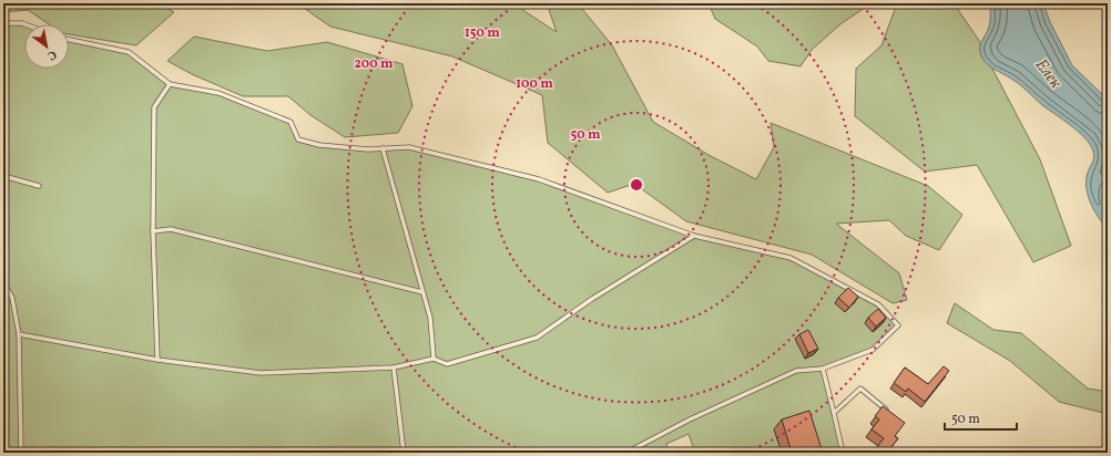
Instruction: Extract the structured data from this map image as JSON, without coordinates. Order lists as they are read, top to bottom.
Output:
{
  "water": ["Елек"],
  "scale_bar": "50 m",
  "north": "bottom right",
  "rings": [
    "150 m",
    "200 m",
    "100 m",
    "50 m"
  ]
}
